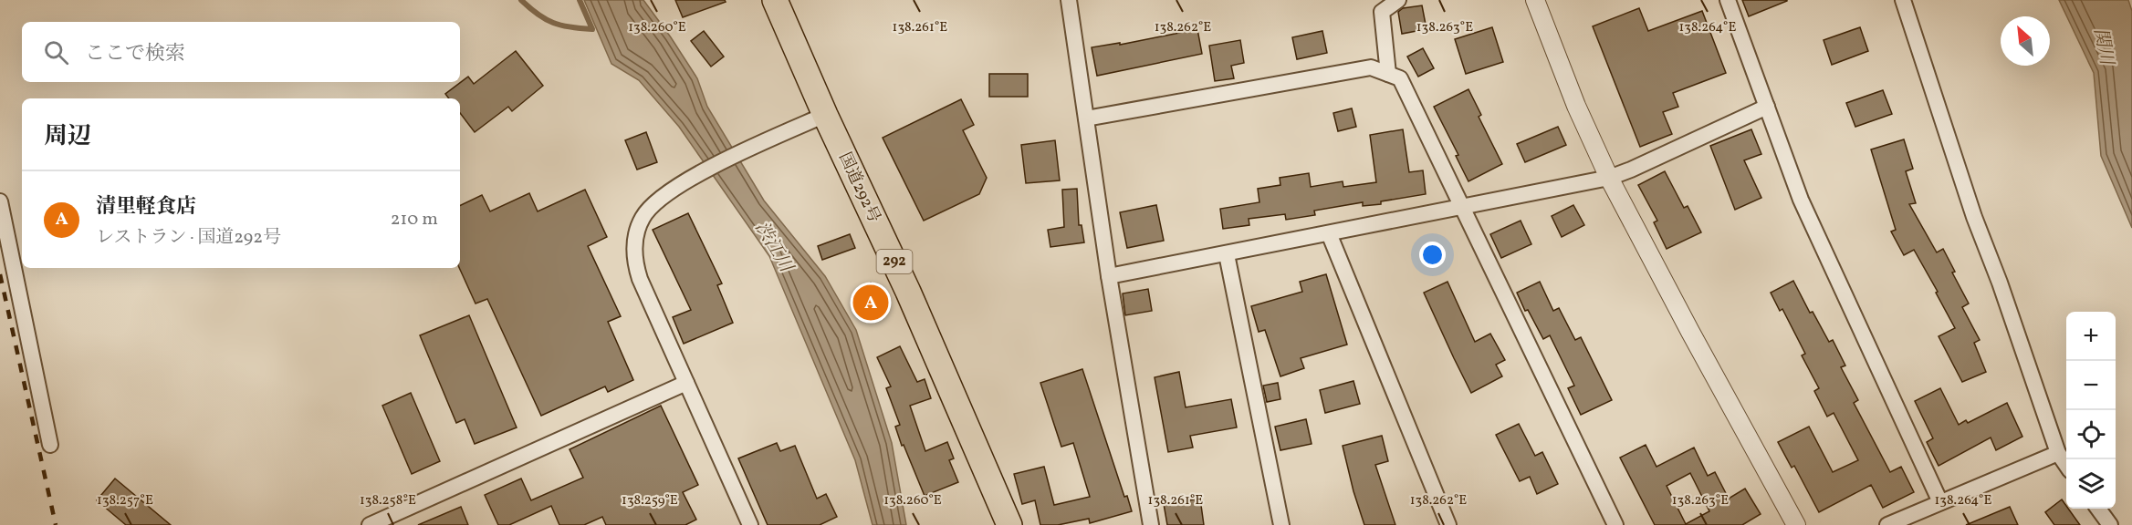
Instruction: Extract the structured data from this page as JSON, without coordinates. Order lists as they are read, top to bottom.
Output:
{
  "streets": {
    "highway": ["国道292号", "292"]
  },
  "water": ["関川", "渋江川"],
  "north": "top left",
  "page": {
    "search": "ここで検索",
    "heading": "周辺",
    "list": [
      {
        "mark": "A",
        "name": "清里軽食店",
        "note": "レストラン · 国道292号",
        "value": "210 m"
      }
    ],
    "pins": "A",
    "map_buttons": ["+", "−"]
  },
  "coordinates": [
    "138.260°E",
    "138.261°E",
    "138.262°E",
    "138.263°E",
    "138.264°E",
    "138.257°E",
    "138.258°E",
    "138.259°E"
  ]
}
